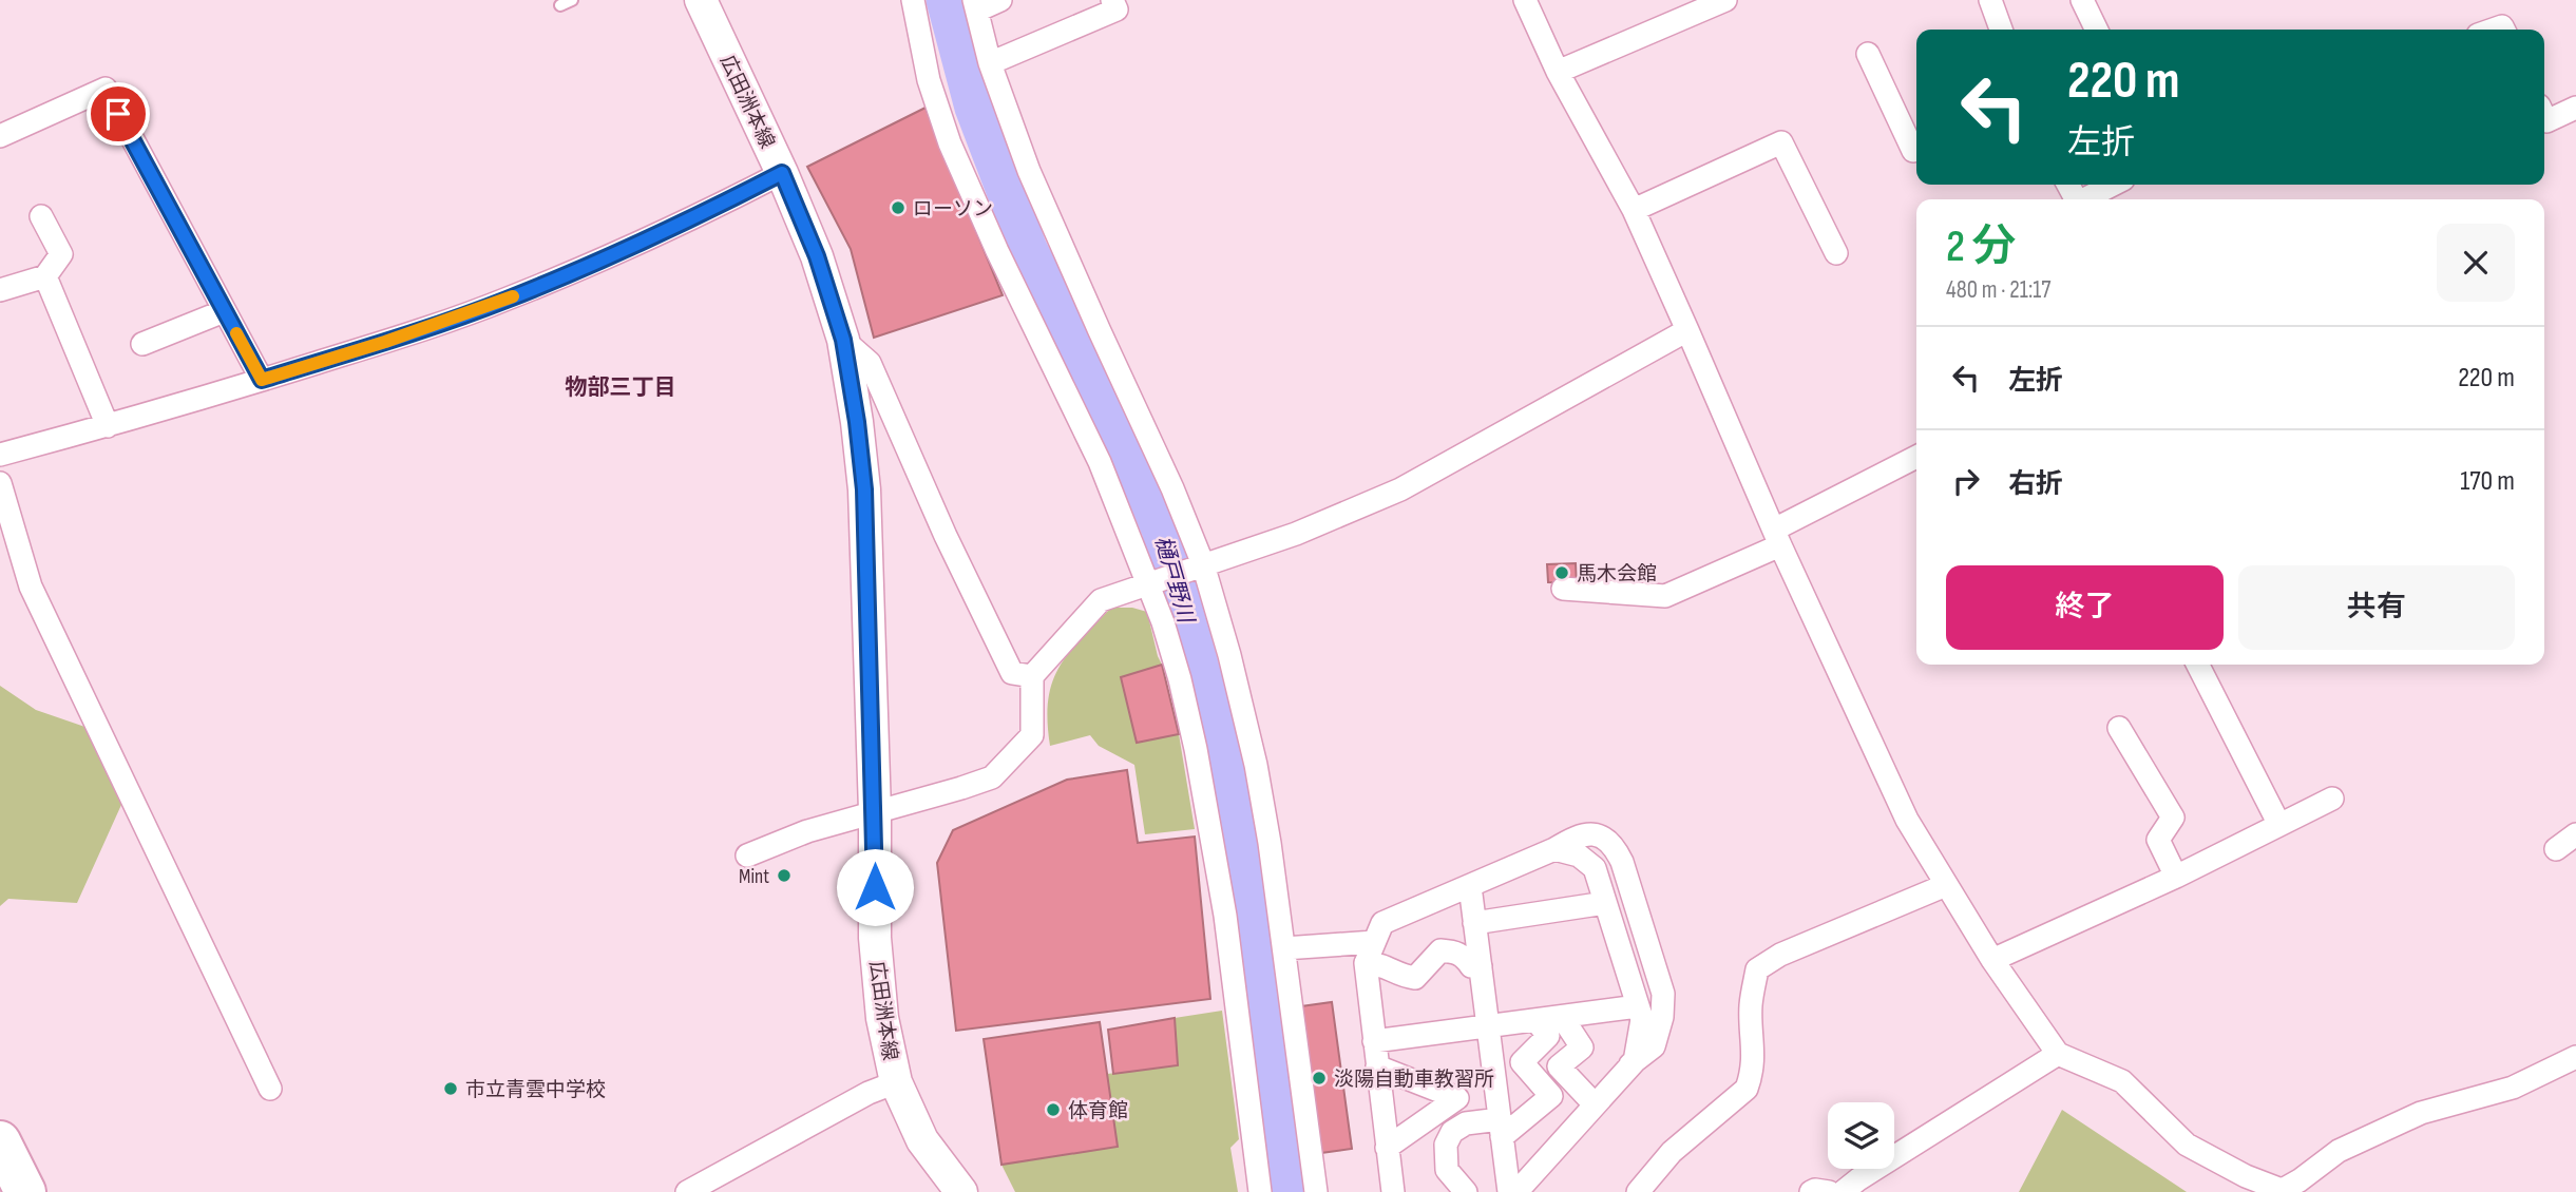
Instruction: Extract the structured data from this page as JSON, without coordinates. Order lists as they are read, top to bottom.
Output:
{
  "streets": {
    "main road": ["広田洲本線"]
  },
  "districts": ["物部三丁目"],
  "water": ["樋戸野川"],
  "places": [
    "ローソン",
    "馬木会館",
    "Mint",
    "淡陽自動車教習所",
    "市立青雲中学校",
    "体育館"
  ],
  "page": {
    "turn": ["220 m", "左折"],
    "heading": ["2 分", "480 m · 21:17"],
    "list": [
      {
        "name": "左折",
        "value": "220 m"
      },
      {
        "name": "右折",
        "value": "170 m"
      }
    ],
    "buttons": ["終了", "共有"]
  }
}
